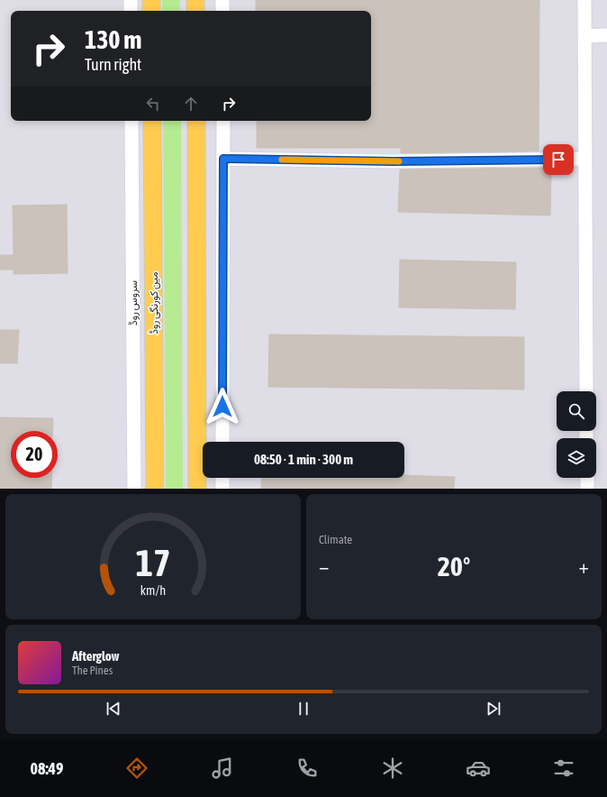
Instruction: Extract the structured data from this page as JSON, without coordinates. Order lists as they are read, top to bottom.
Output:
{
  "streets": {
    "main road": ["مین کورنگی روڈ"],
    "street": ["سروس روڈ"]
  },
  "page": {
    "turn": ["130 m", "Turn right"],
    "limit": "20",
    "trip": "08:50 · 1 min · 300 m",
    "tile": "Climate",
    "heat": ["−", "20°", "+"],
    "song": ["Afterglow", "The Pines"],
    "tabs": "08:49",
    "gauge": ["17", "km/h"]
  }
}
